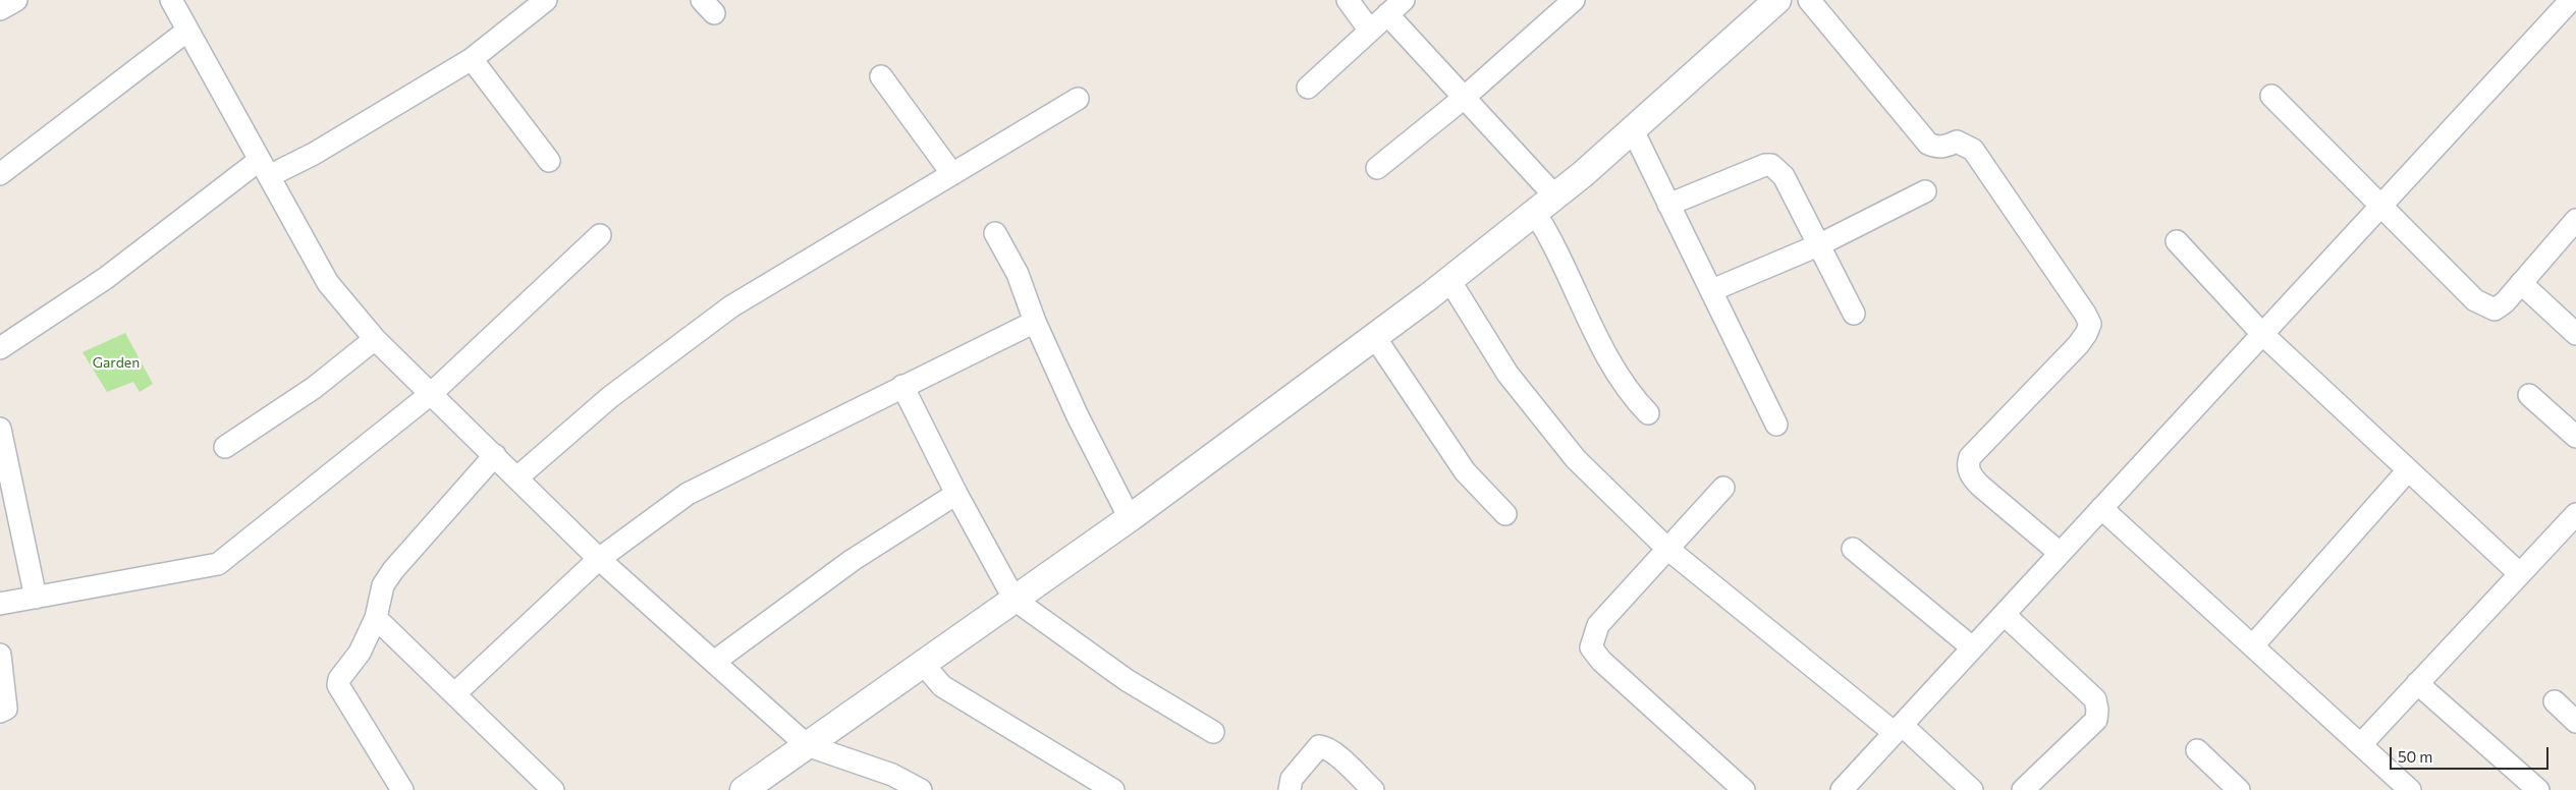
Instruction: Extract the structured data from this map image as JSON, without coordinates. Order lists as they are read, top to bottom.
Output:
{
  "parks": ["Garden"],
  "scale_bar": "50 m"
}
